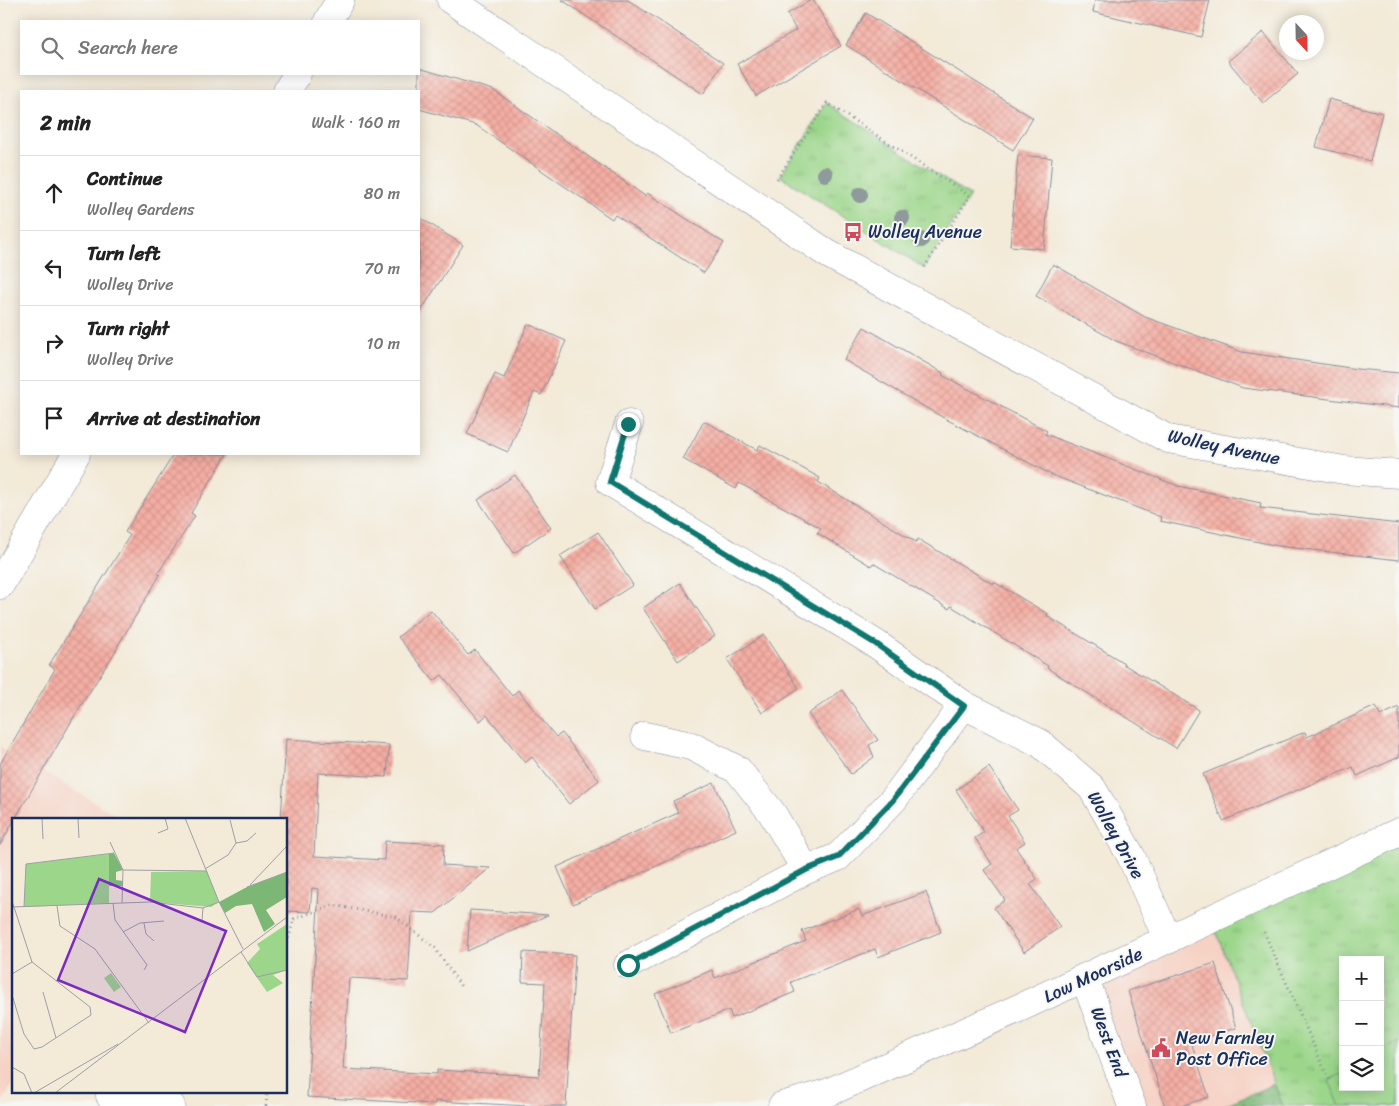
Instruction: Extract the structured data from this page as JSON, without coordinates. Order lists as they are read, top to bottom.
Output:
{
  "streets": {
    "street": [
      "Wolley Avenue",
      "Wolley Drive",
      "Low Moorside",
      "West End"
    ]
  },
  "crossings": [
    ["Wolley Drive", "Low Moorside"],
    ["Low Moorside", "West End"]
  ],
  "places": {
    "bus stop": ["Wolley Avenue"],
    "public building": ["New Farnley Post Office"]
  },
  "north": "bottom",
  "page": {
    "search": "Search here",
    "heading": ["2 min", "Walk · 160 m"],
    "list": [
      ["Continue", "Wolley Gardens", "80 m"],
      ["Turn left", "Wolley Drive", "70 m"],
      ["Turn right", "Wolley Drive", "10 m"],
      "Arrive at destination"
    ],
    "map_buttons": ["+", "−"]
  }
}
